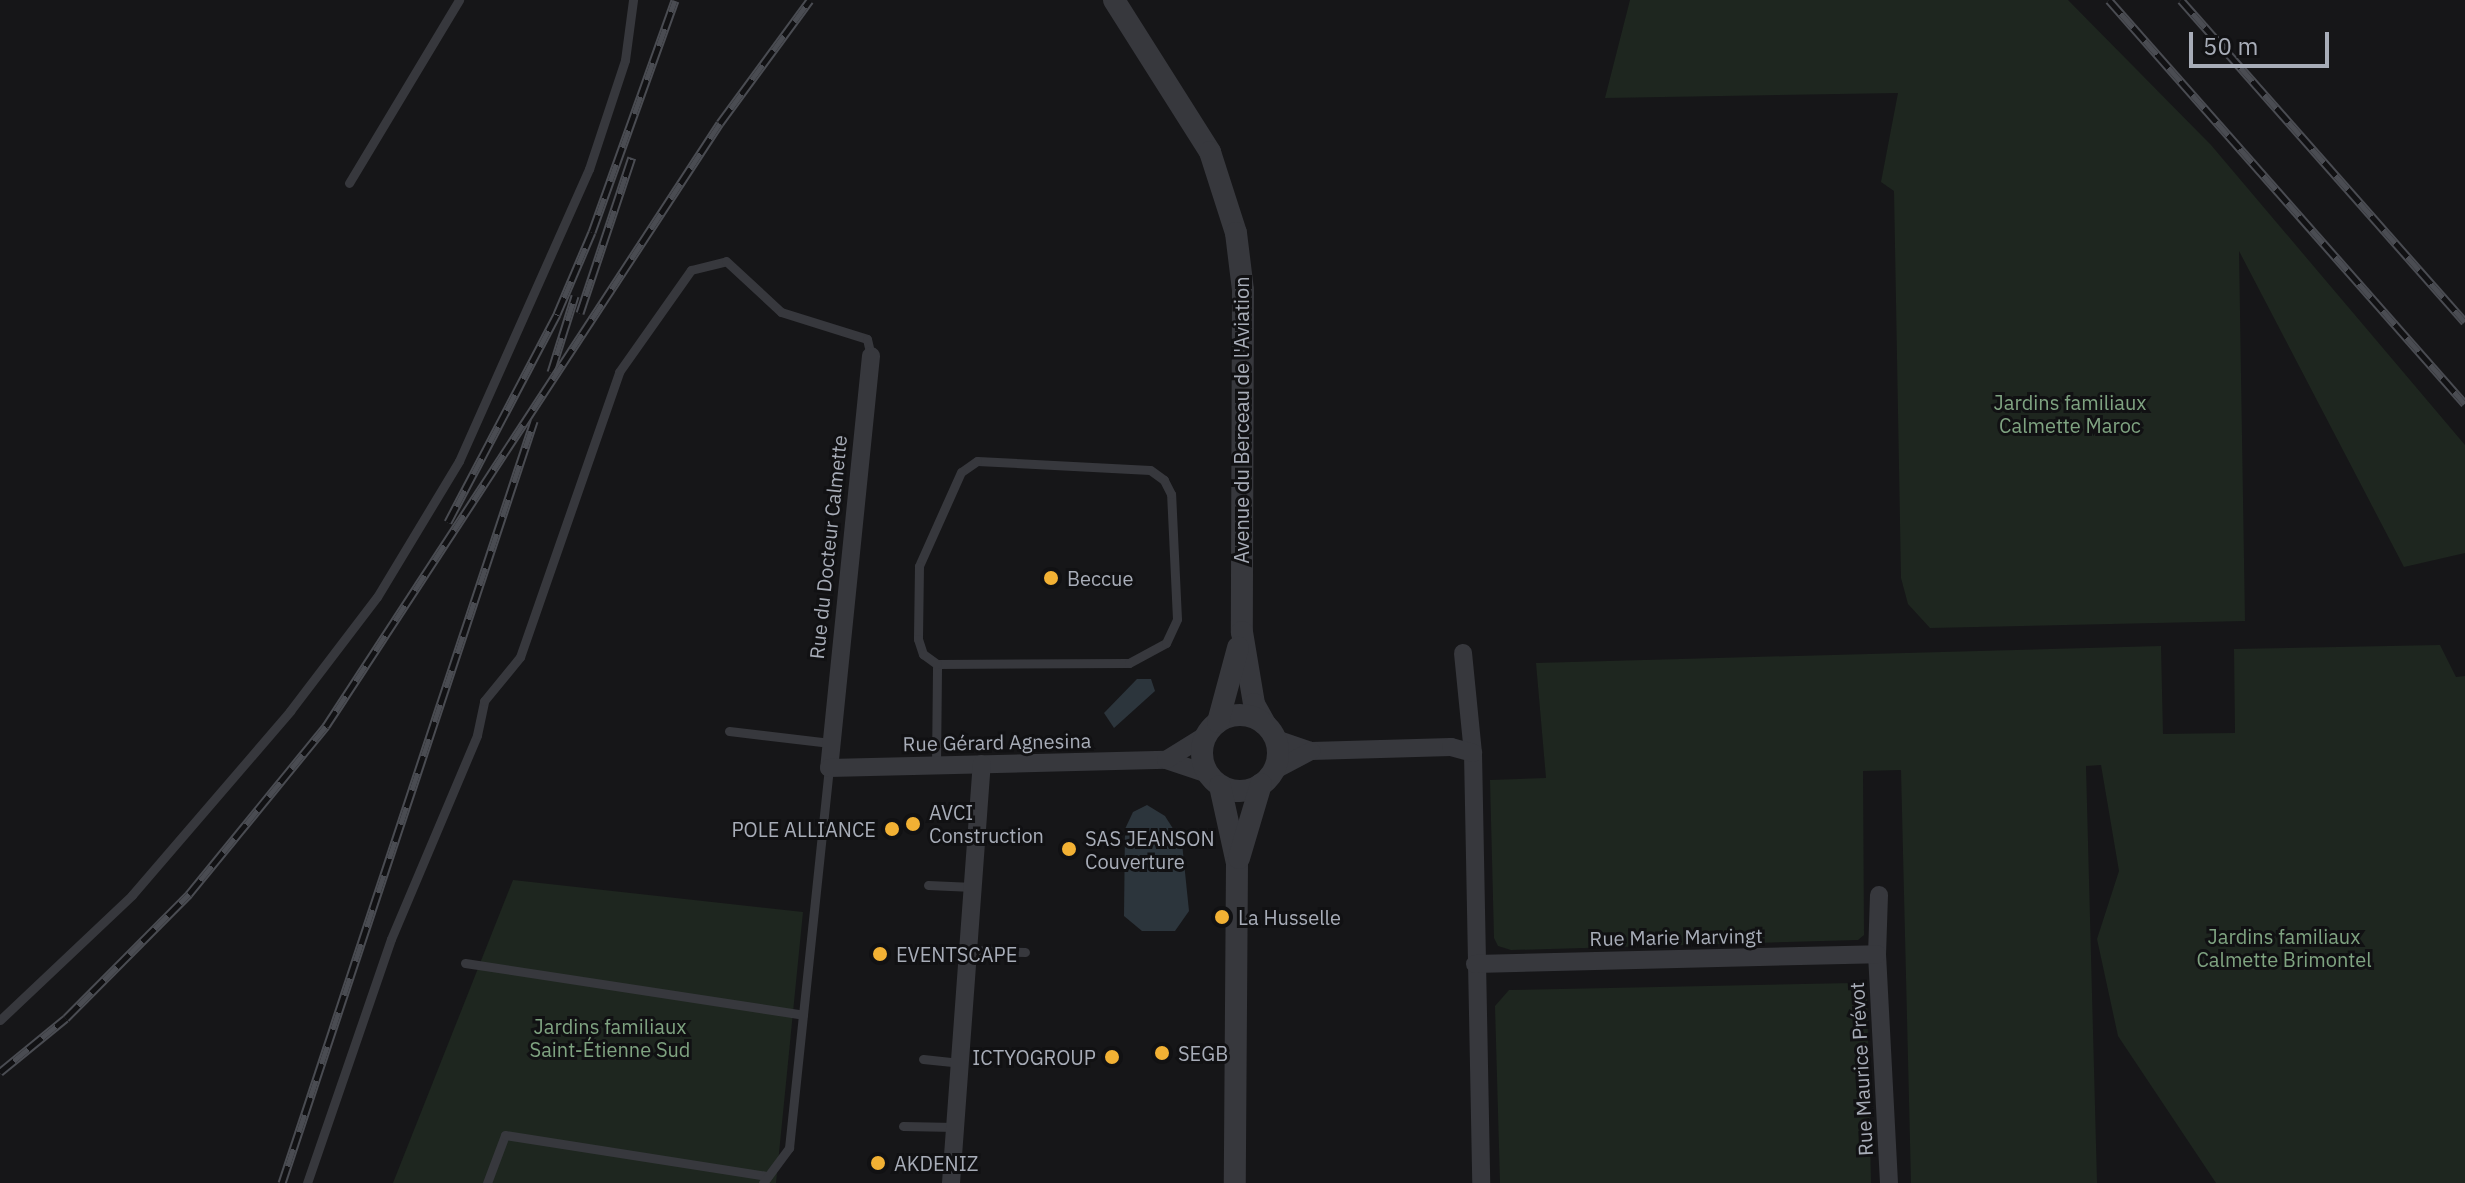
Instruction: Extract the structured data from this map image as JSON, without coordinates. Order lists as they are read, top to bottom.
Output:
{
  "streets": {
    "street": [
      "Avenue du Berceau de l'Aviation",
      "Rue du Docteur Calmette",
      "Rue Gérard Agnesina",
      "Rue Marie Marvingt",
      "Rue Maurice Prévot"
    ]
  },
  "crossings": [
    ["Avenue du Berceau de l'Aviation", "Rue Gérard Agnesina"],
    ["Rue du Docteur Calmette", "Rue Gérard Agnesina"],
    ["Rue Marie Marvingt", "Rue Maurice Prévot"]
  ],
  "parks": ["Jardins familiaux Calmette Maroc", "Jardins familiaux Calmette Brimontel", "Jardins familiaux Saint-Étienne Sud"],
  "places": [
    "Beccue",
    "AVCI Construction",
    "POLE ALLIANCE",
    "SAS JEANSON Couverture",
    "La Husselle",
    "EVENTSCAPE",
    "SEGB",
    "ICTYOGROUP",
    "AKDENIZ"
  ],
  "scale_bar": "50 m"
}
